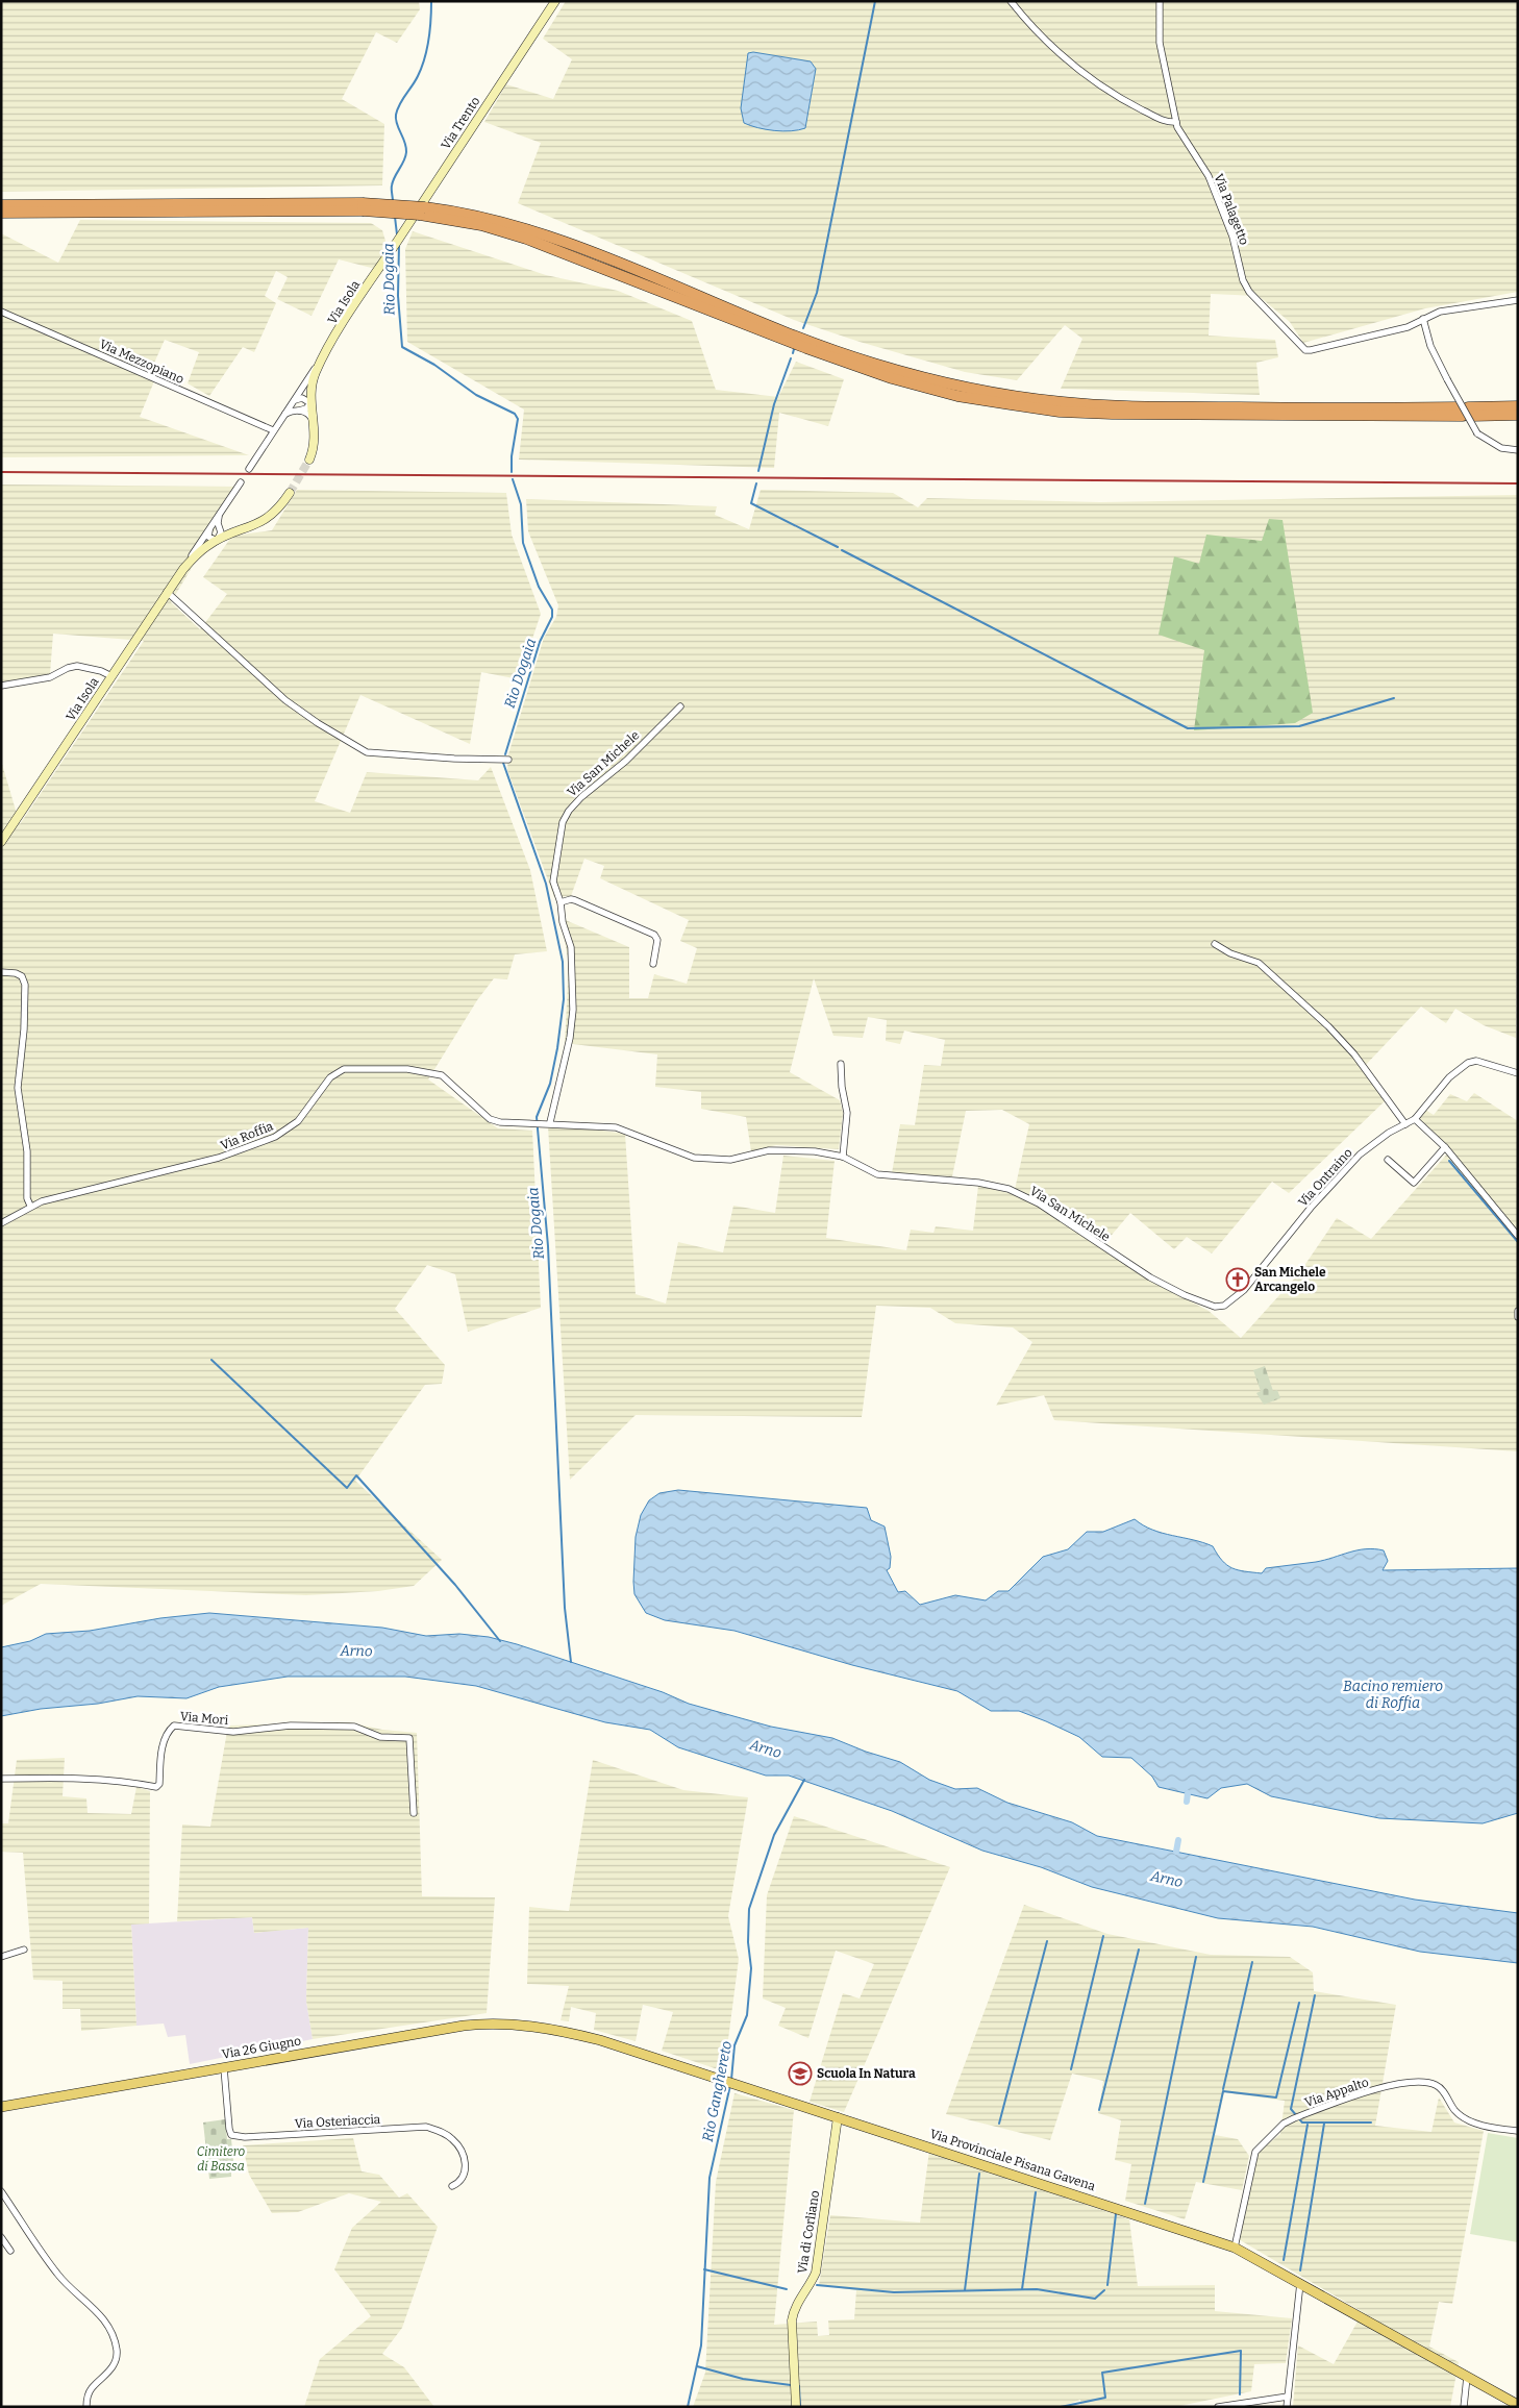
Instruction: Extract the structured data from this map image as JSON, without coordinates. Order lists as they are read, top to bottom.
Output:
{
  "streets": {
    "main road": ["Via 26 Giugno", "Via Provinciale Pisana Gavena"],
    "street": [
      "Via Trento",
      "Via Palagetto",
      "Via Isola",
      "Via Mezzopiano",
      "Via San Michele",
      "Via Roffia",
      "Via Ontraino",
      "Via Mori",
      "Via Appalto",
      "Via Osteriaccia",
      "Via di Corliano"
    ]
  },
  "crossings": [
    ["Via Trento", "Via Isola"],
    ["Via San Michele", "Via Roffia"],
    ["Via San Michele", "Via Ontraino"],
    ["Via 26 Giugno", "Via Osteriaccia"],
    ["Via 26 Giugno", "Via Provinciale Pisana Gavena"],
    ["Via Appalto", "Via Provinciale Pisana Gavena"],
    ["Via Provinciale Pisana Gavena", "Via di Corliano"]
  ],
  "water": [
    "Rio Dogaia",
    "Arno",
    "Bacino remiero di Roffia",
    "Rio Ganghereto"
  ],
  "parks": ["Cimitero di Bassa"],
  "places": {
    "church": ["San Michele Arcangelo"],
    "school or university": ["Scuola In Natura"]
  }
}
